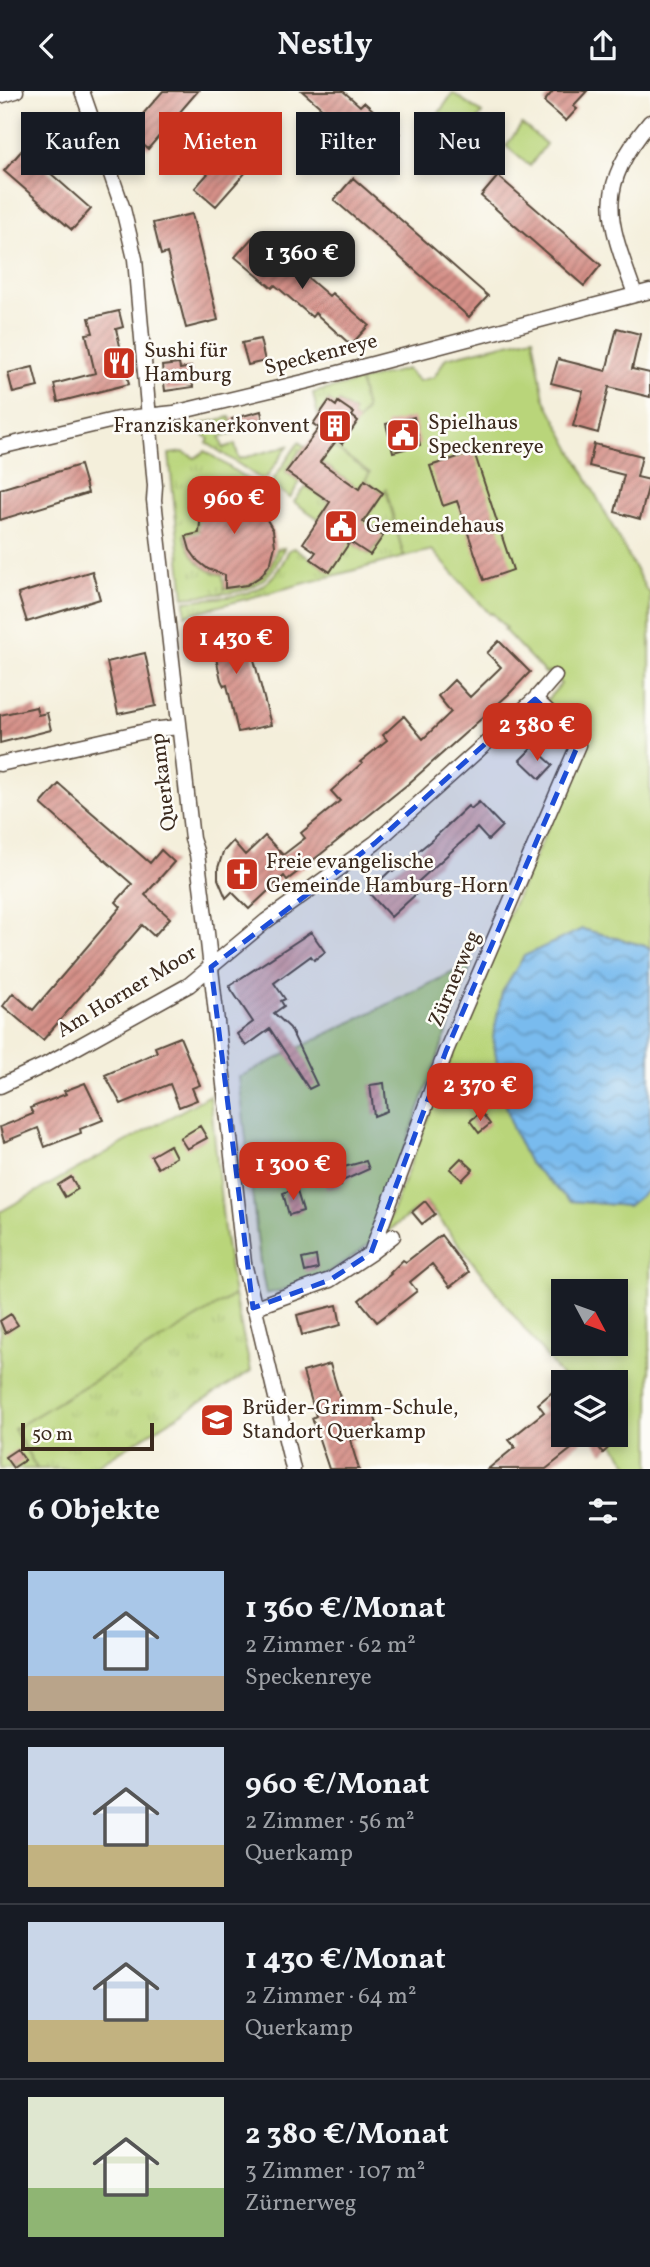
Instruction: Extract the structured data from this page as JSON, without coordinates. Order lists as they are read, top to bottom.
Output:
{
  "streets": {
    "street": [
      "Speckenreye",
      "Querkamp",
      "Zürnerweg",
      "Am Horner Moor"
    ]
  },
  "crossings": [
    ["Speckenreye", "Querkamp"],
    ["Querkamp", "Am Horner Moor"],
    ["Zürnerweg", "Am Horner Moor"]
  ],
  "places": {
    "restaurant": ["Sushi für Hamburg"],
    "building": ["Franziskanerkonvent"],
    "public building": ["Spielhaus Speckenreye", "Gemeindehaus"],
    "church": ["Freie evangelische Gemeinde Hamburg-Horn"],
    "school or university": ["Brüder-Grimm-Schule, Standort Querkamp"]
  },
  "scale_bar": "50 m",
  "north": "bottom right",
  "page": {
    "header": "Nestly",
    "chip": [
      "Kaufen",
      "Mieten",
      "Filter",
      "Neu"
    ],
    "price": [
      "1 360 €",
      "960 €",
      "1 430 €",
      "2 380 €",
      "2 370 €",
      "1 300 €"
    ],
    "scale": "50 m",
    "heading": "6 Objekte",
    "list": [
      {
        "name": "1 360 €/Monat",
        "note": "2 Zimmer · 62 m² · Speckenreye"
      },
      {
        "name": "960 €/Monat",
        "note": "2 Zimmer · 56 m² · Querkamp"
      },
      {
        "name": "1 430 €/Monat",
        "note": "2 Zimmer · 64 m² · Querkamp"
      },
      {
        "name": "2 380 €/Monat",
        "note": "3 Zimmer · 107 m² · Zürnerweg"
      }
    ]
  }
}
